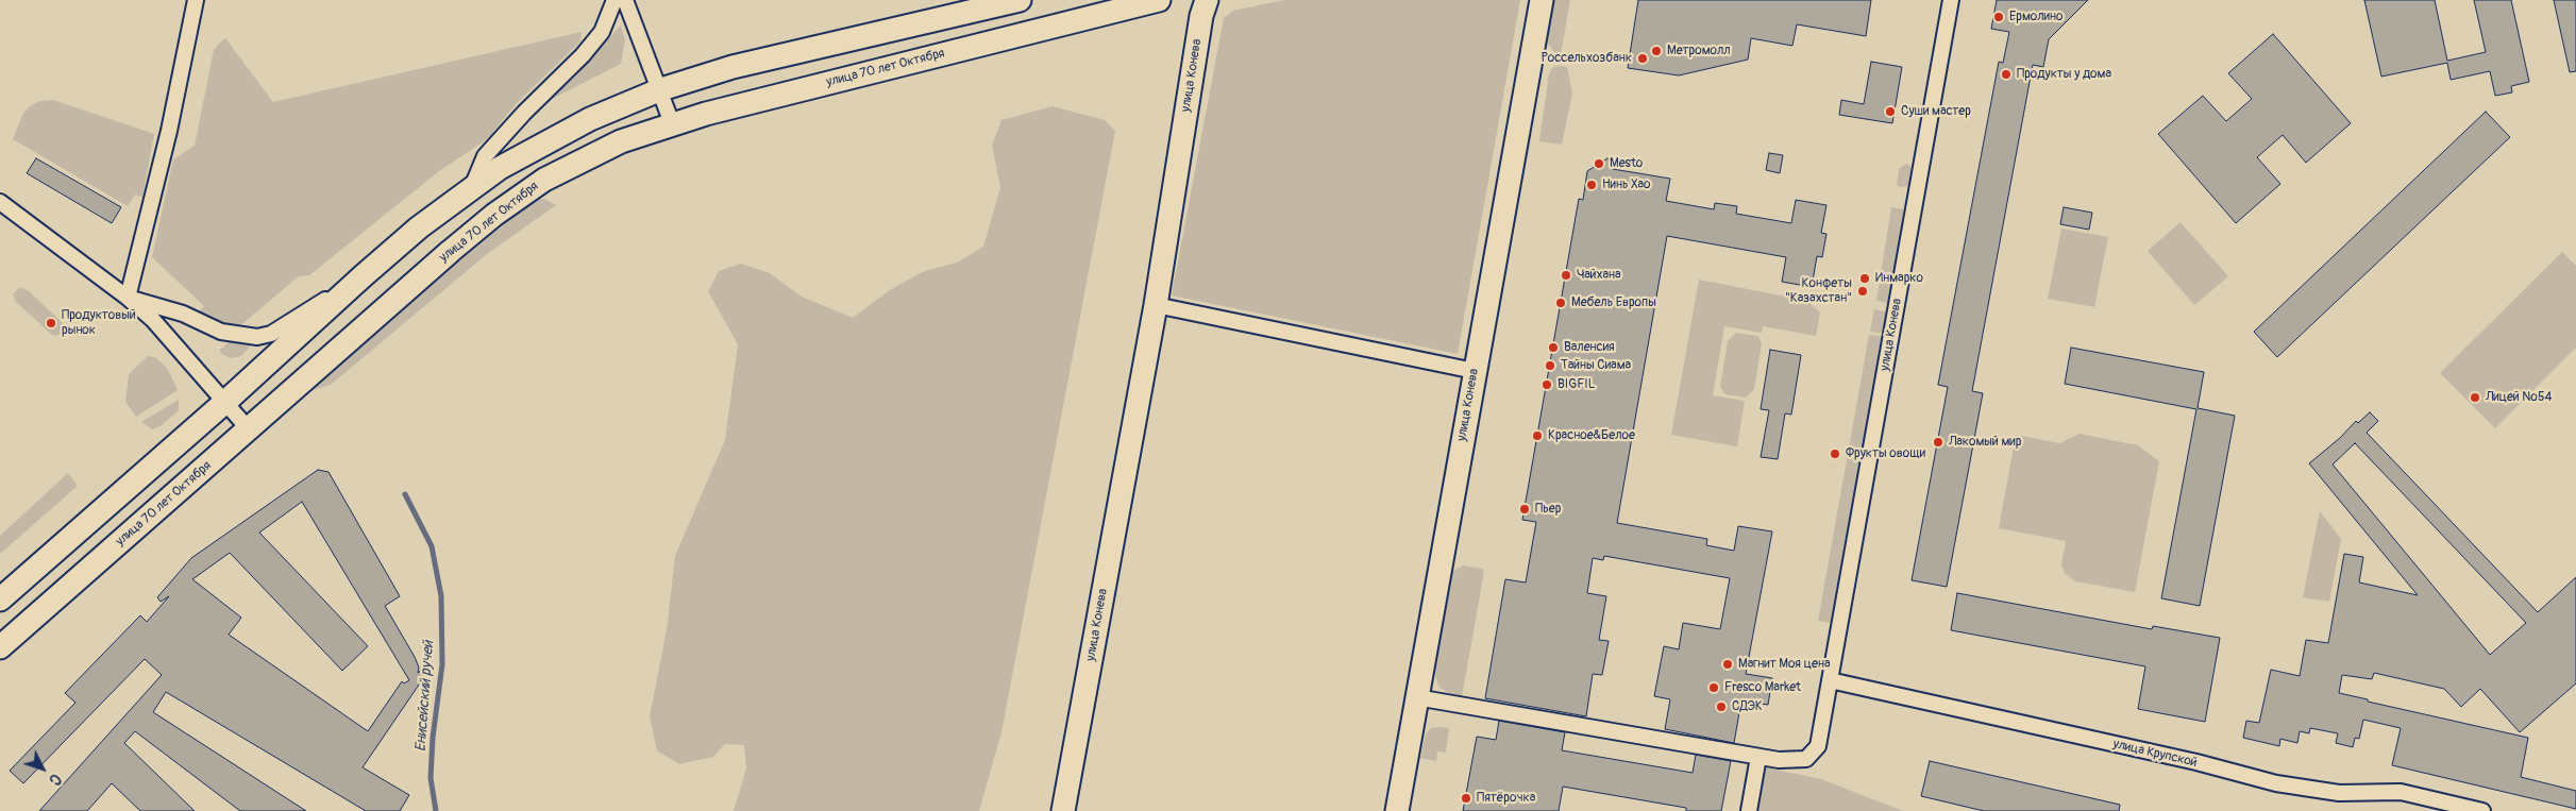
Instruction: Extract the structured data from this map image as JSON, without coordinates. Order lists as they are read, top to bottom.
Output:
{
  "streets": {
    "main road": ["улица 70 лет Октября", "улица Конева"],
    "street": ["улица Крупской"]
  },
  "crossings": [
    ["улица Конева", "улица Крупской"]
  ],
  "water": ["Енисейский ручей"],
  "places": [
    "Ермолино",
    "Метромолл",
    "Россельхозбанк",
    "Продукты у дома",
    "Суши мастер",
    "Mesto",
    "Нинь Хао",
    "Чайхана",
    "Инмарко",
    "Конфеты \"Казахстан\"",
    "Мебель Европы",
    "Продуктовый рынок",
    "Валенсия",
    "Тайны Сиама",
    "BIGFIL",
    "Лицей №54",
    "Красное&Белое",
    "Лакомый мир",
    "Фрукты овощи",
    "Пьер",
    "Магнит Моя цена",
    "Fresco Market",
    "СДЭК",
    "Пятёрочка"
  ],
  "north": "bottom right"
}
